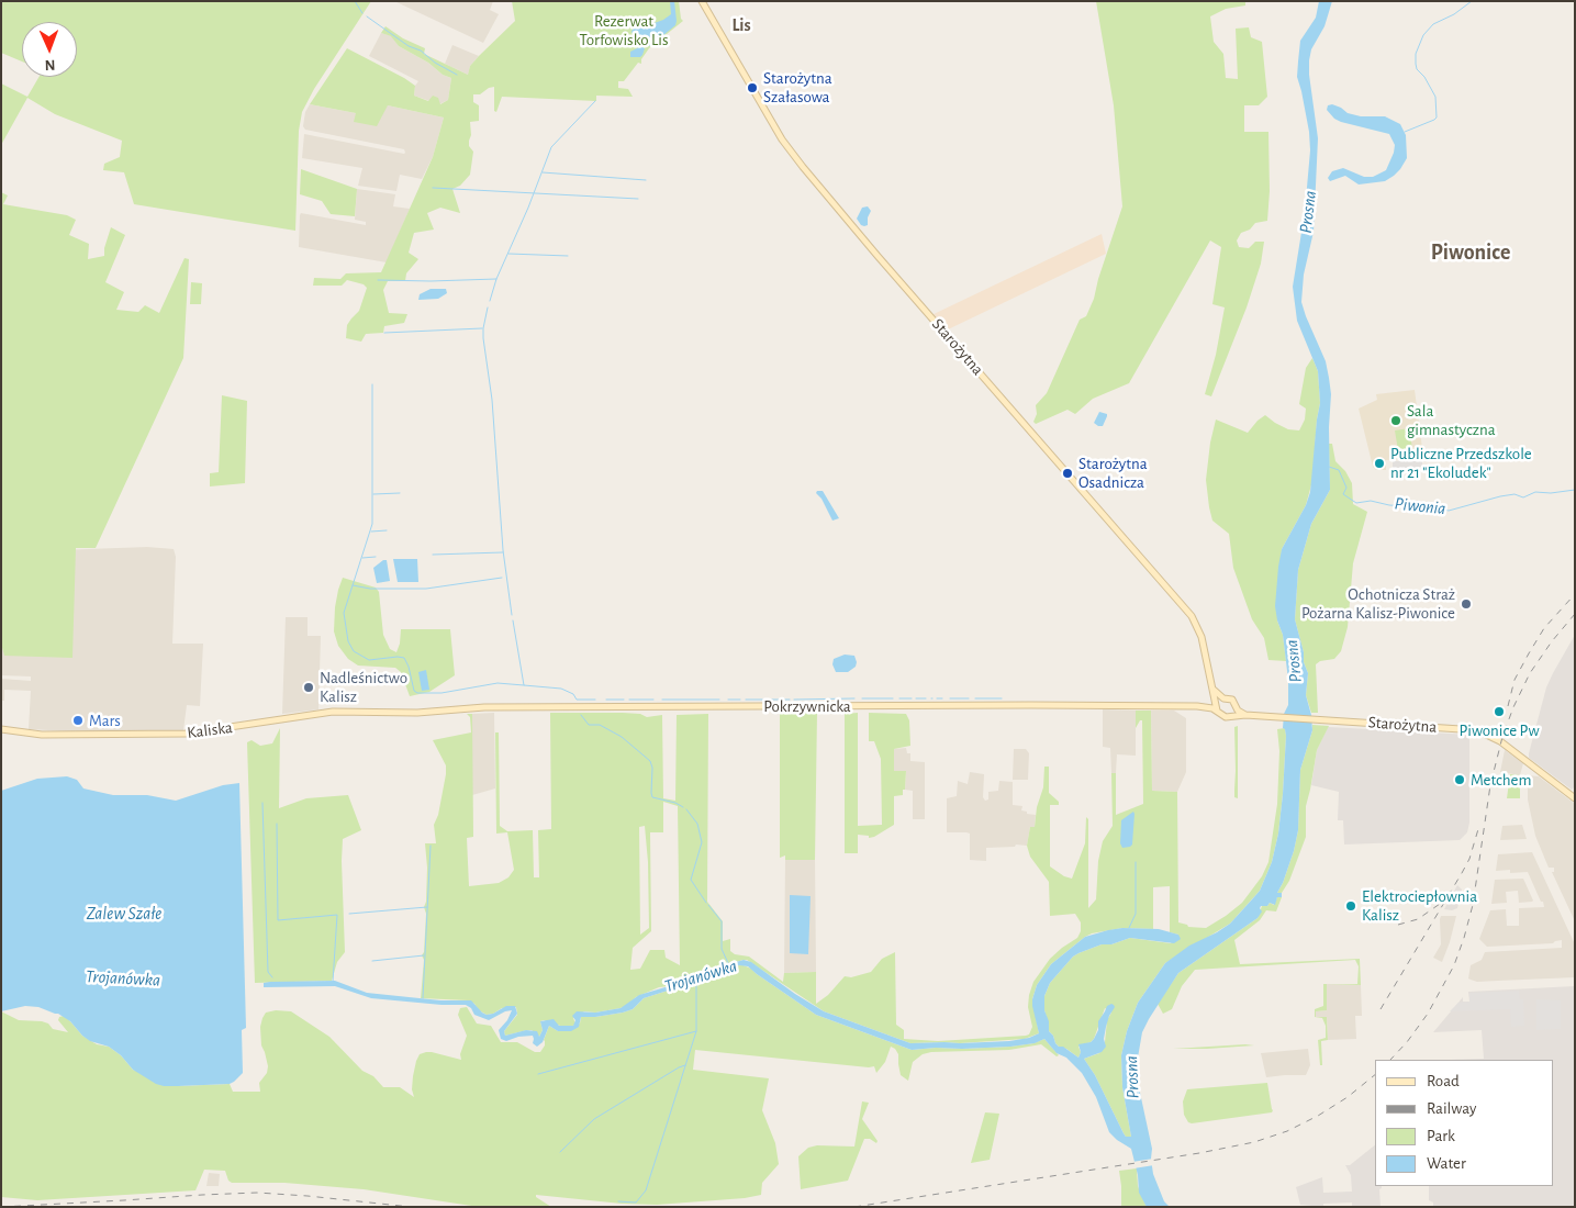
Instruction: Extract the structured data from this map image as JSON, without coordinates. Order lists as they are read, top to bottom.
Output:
{
  "streets": {
    "street": ["Starożytna", "Pokrzywnicka", "Kaliska"]
  },
  "crossings": [
    ["Starożytna", "Pokrzywnicka"],
    ["Pokrzywnicka", "Kaliska"]
  ],
  "districts": ["Lis", "Piwonice"],
  "water": [
    "Prosna",
    "Piwonia",
    "Zalew Szałe",
    "Trojanówka"
  ],
  "parks": ["Rezerwat Torfowisko Lis"],
  "places": [
    "Starożytna Szałasowa",
    "Sala gimnastyczna",
    "Publiczne Przedszkole nr 21 \"Ekoludek\"",
    "Starożytna Osadnicza",
    "Ochotnicza Straż Pożarna Kalisz-Piwonice",
    "Nadleśnictwo Kalisz",
    "Piwonice Pw",
    "Mars",
    "Metchem",
    "Elektrociepłownia Kalisz"
  ],
  "legend": [
    "Road",
    "Railway",
    "Park",
    "Water"
  ],
  "north": "bottom"
}
